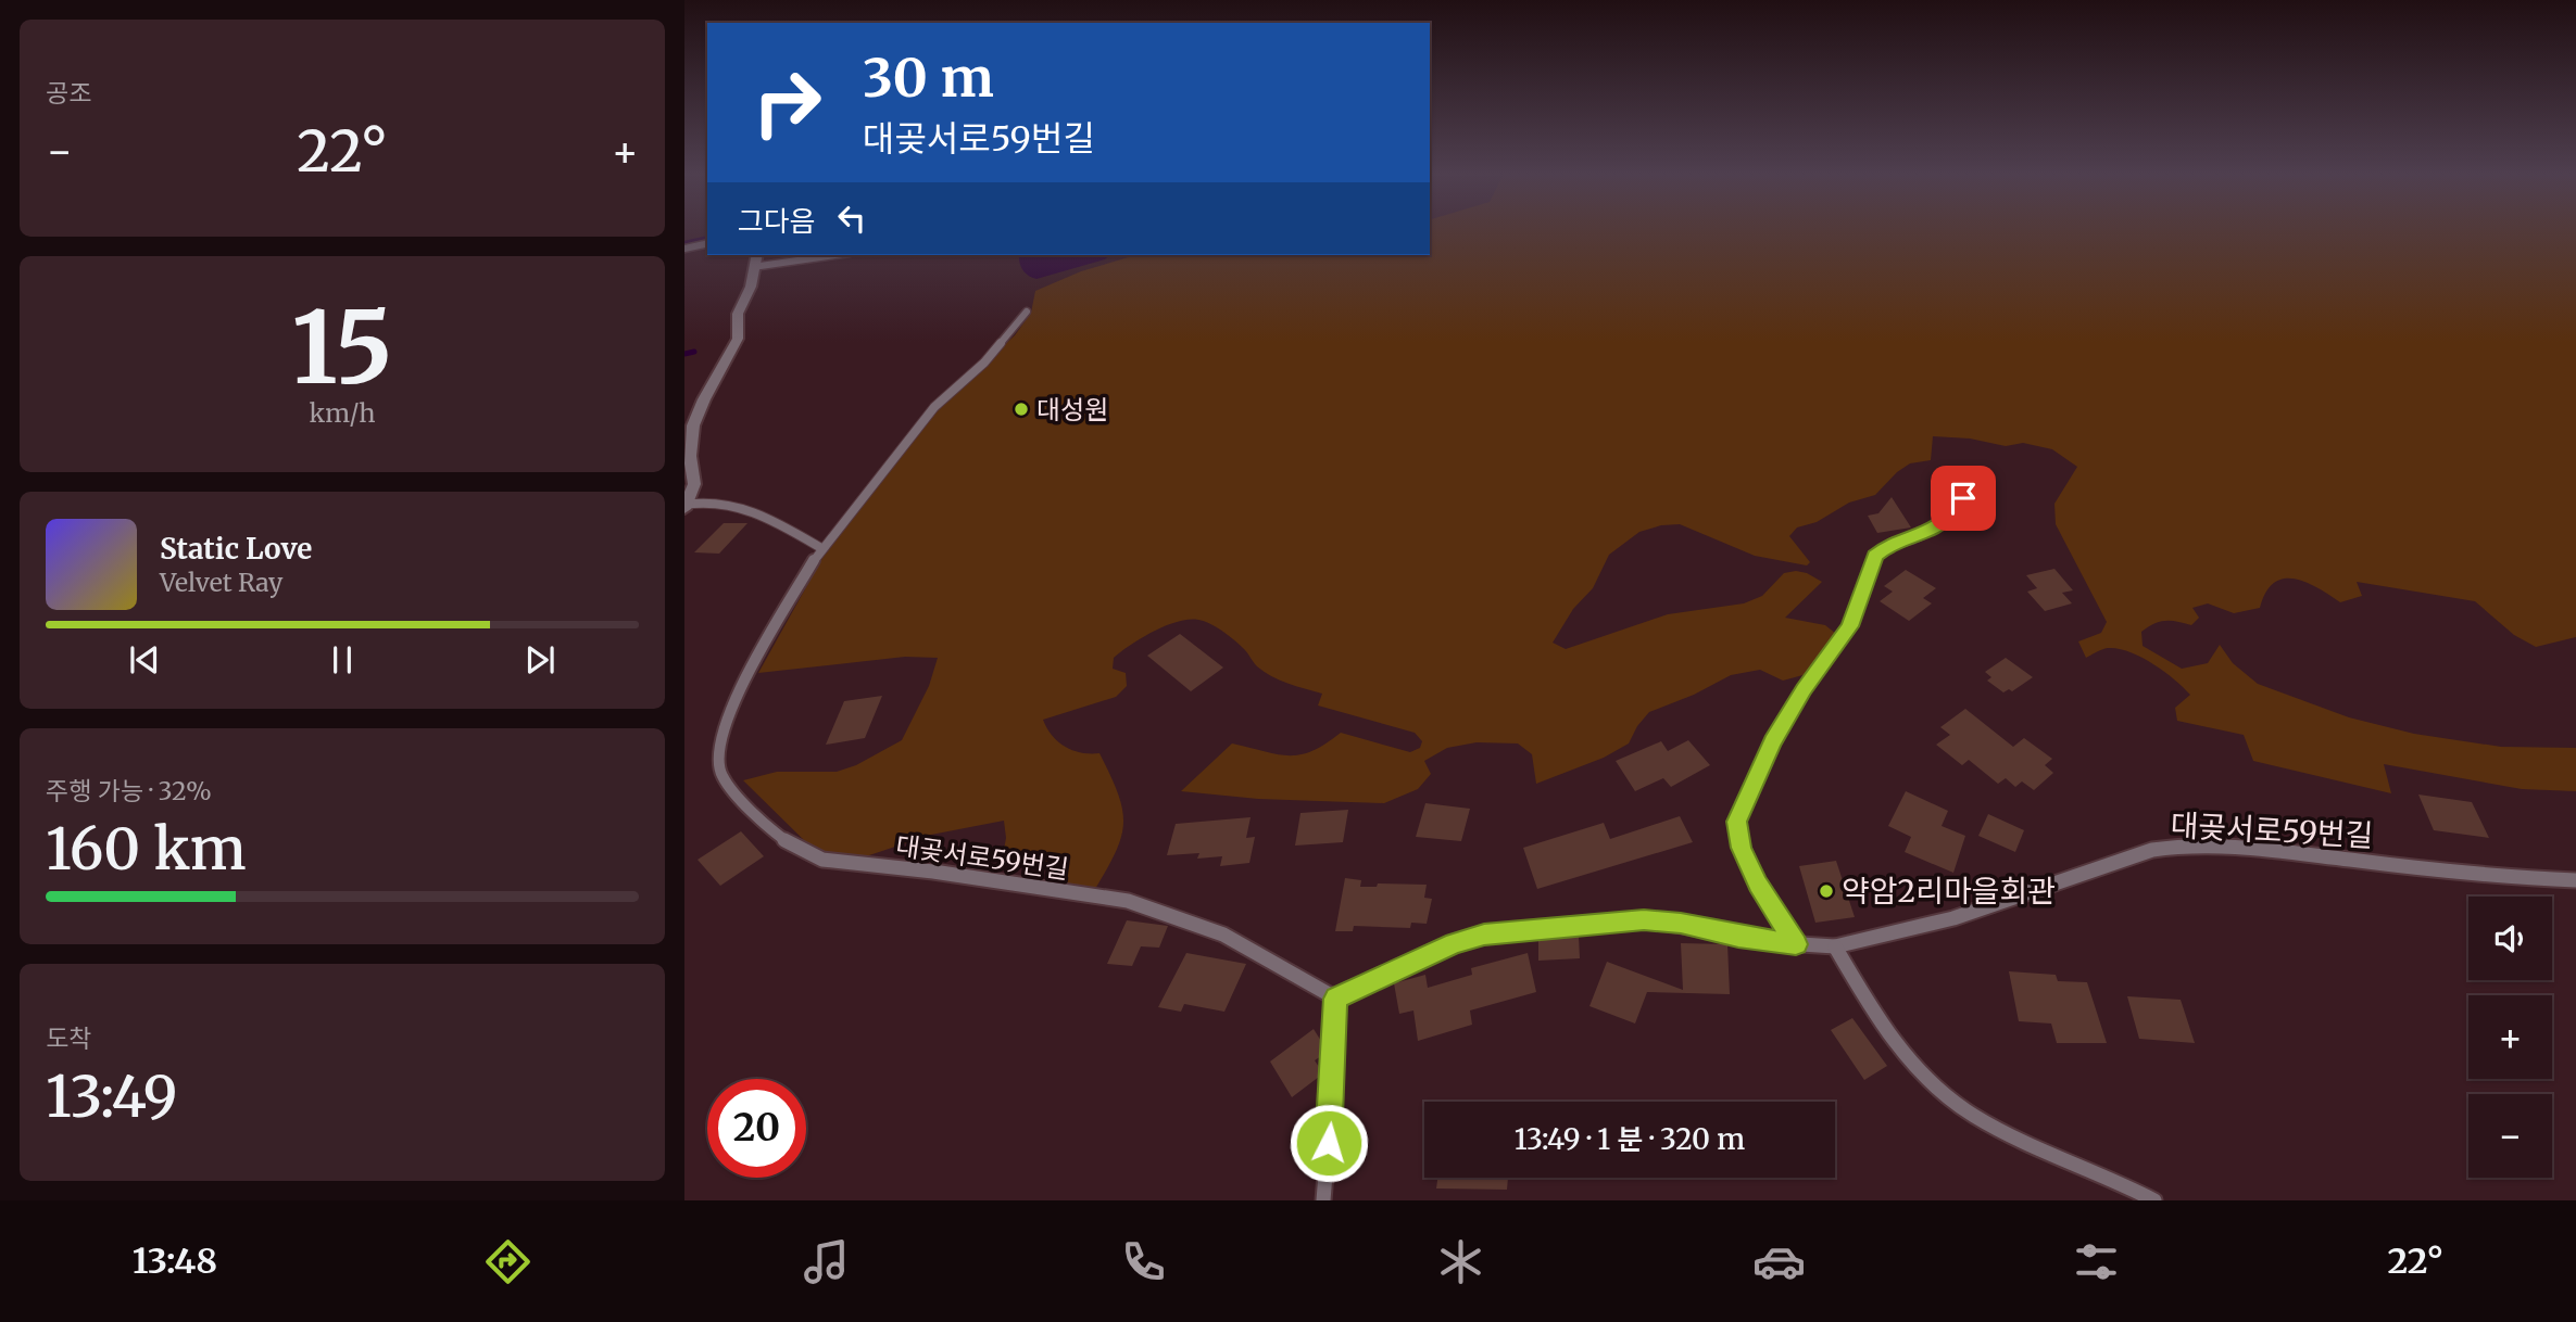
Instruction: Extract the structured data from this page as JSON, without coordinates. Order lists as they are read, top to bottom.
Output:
{
  "streets": {
    "lane": ["대곶서로59번길"]
  },
  "places": ["대성원", "약암2리마을회관"],
  "page": {
    "tile": [
      "공조",
      ["15", "km/h"],
      ["주행 가능 · 32%", "160 km"],
      ["도착", "13:49"]
    ],
    "turn": ["30 m", "대곶서로59번길"],
    "heat": ["−", "22°", "+"],
    "then": "그다음",
    "song": ["Static Love", "Velvet Ray"],
    "map_buttons": ["+", "−"],
    "limit": "20",
    "trip": "13:49 · 1 분 · 320 m",
    "tabs": ["13:48", "22°"]
  }
}
